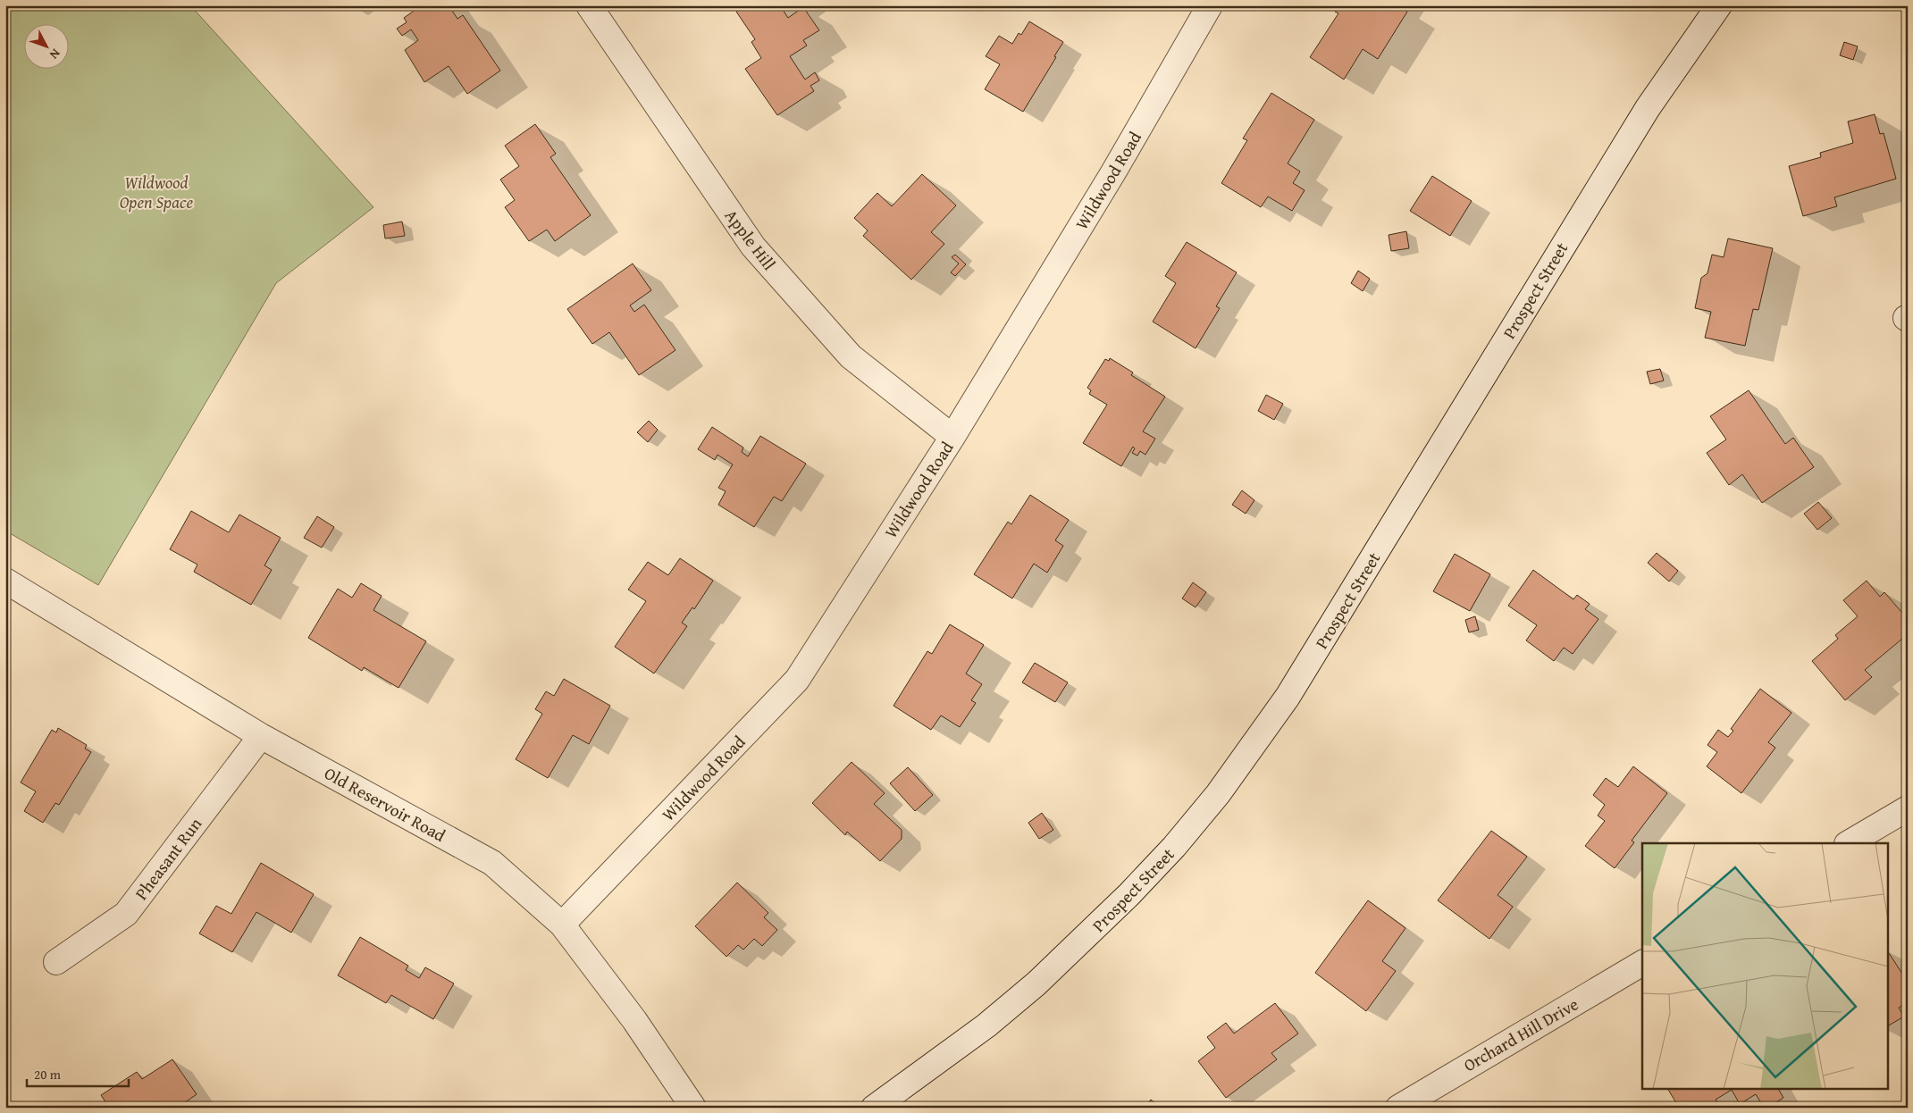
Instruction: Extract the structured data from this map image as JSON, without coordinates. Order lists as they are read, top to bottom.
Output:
{
  "streets": {
    "street": [
      "Wildwood Road",
      "Apple Hill",
      "Prospect Street",
      "Old Reservoir Road",
      "Pheasant Run",
      "Orchard Hill Drive"
    ]
  },
  "crossings": [
    ["Wildwood Road", "Apple Hill"],
    ["Wildwood Road", "Old Reservoir Road"],
    ["Old Reservoir Road", "Pheasant Run"]
  ],
  "parks": ["Wildwood Open Space"],
  "scale_bar": "20 m",
  "north": "bottom right"
}
